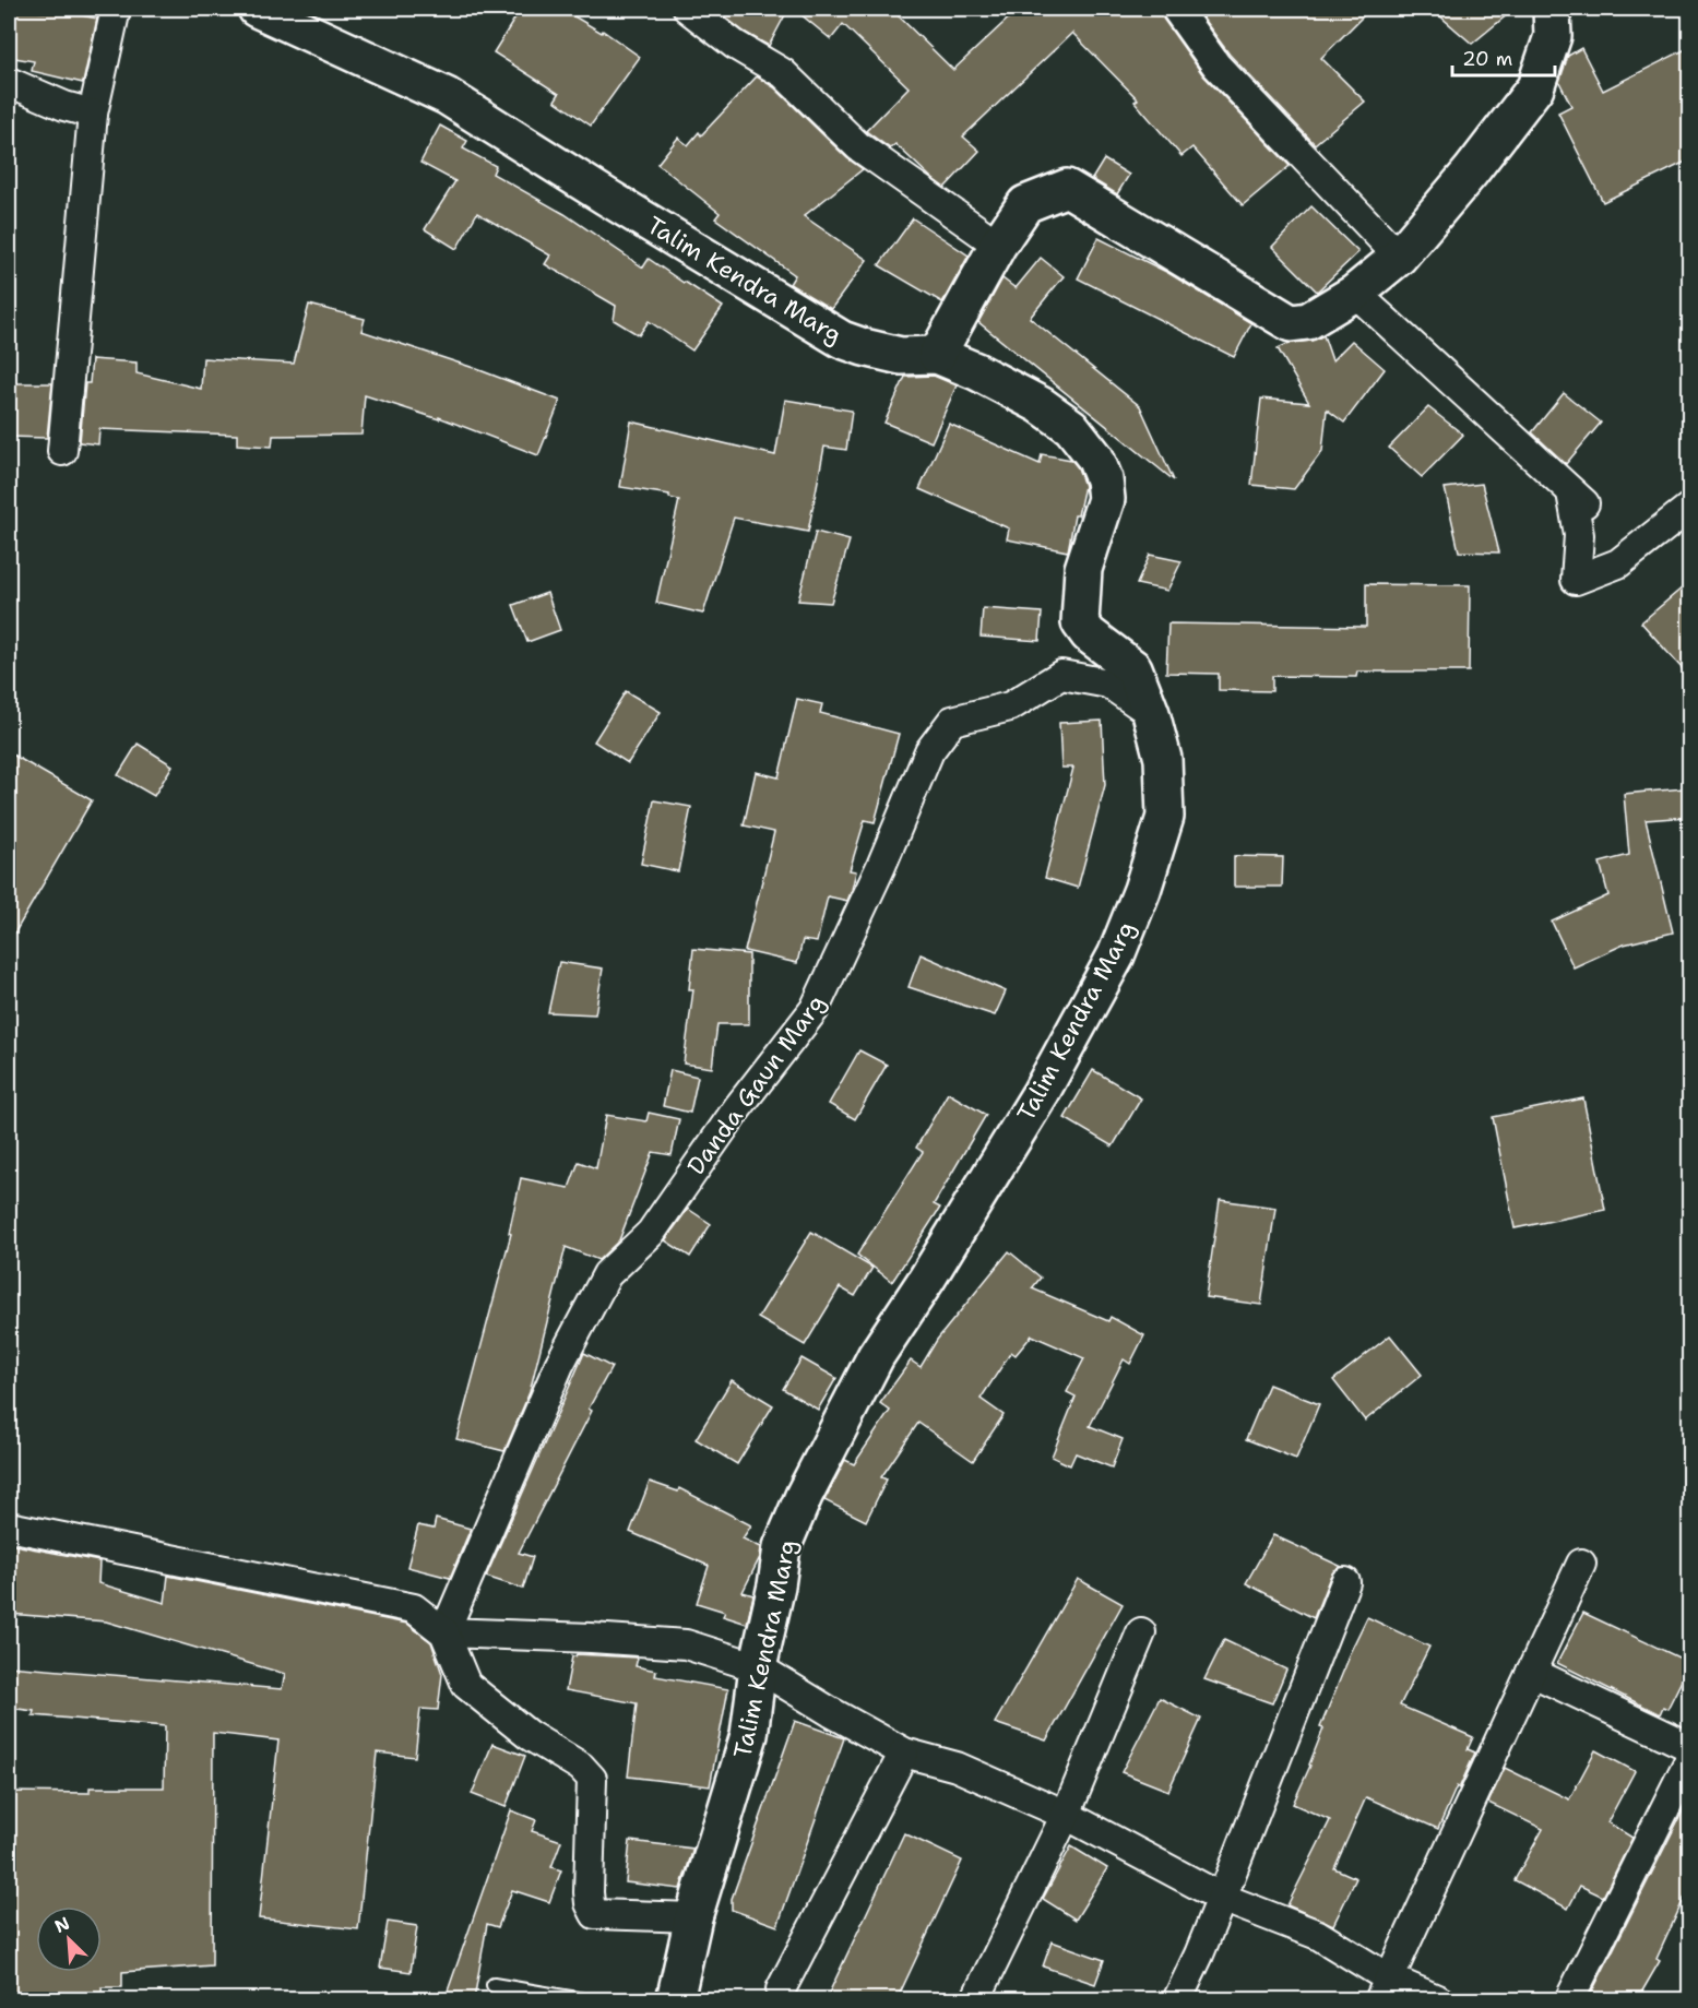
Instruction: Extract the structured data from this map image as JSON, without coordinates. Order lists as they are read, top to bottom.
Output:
{
  "streets": {
    "street": ["Talim Kendra Marg", "Danda Gaun Marg"]
  },
  "crossings": [
    ["Talim Kendra Marg", "Danda Gaun Marg"]
  ],
  "scale_bar": "20 m",
  "north": "top left"
}
